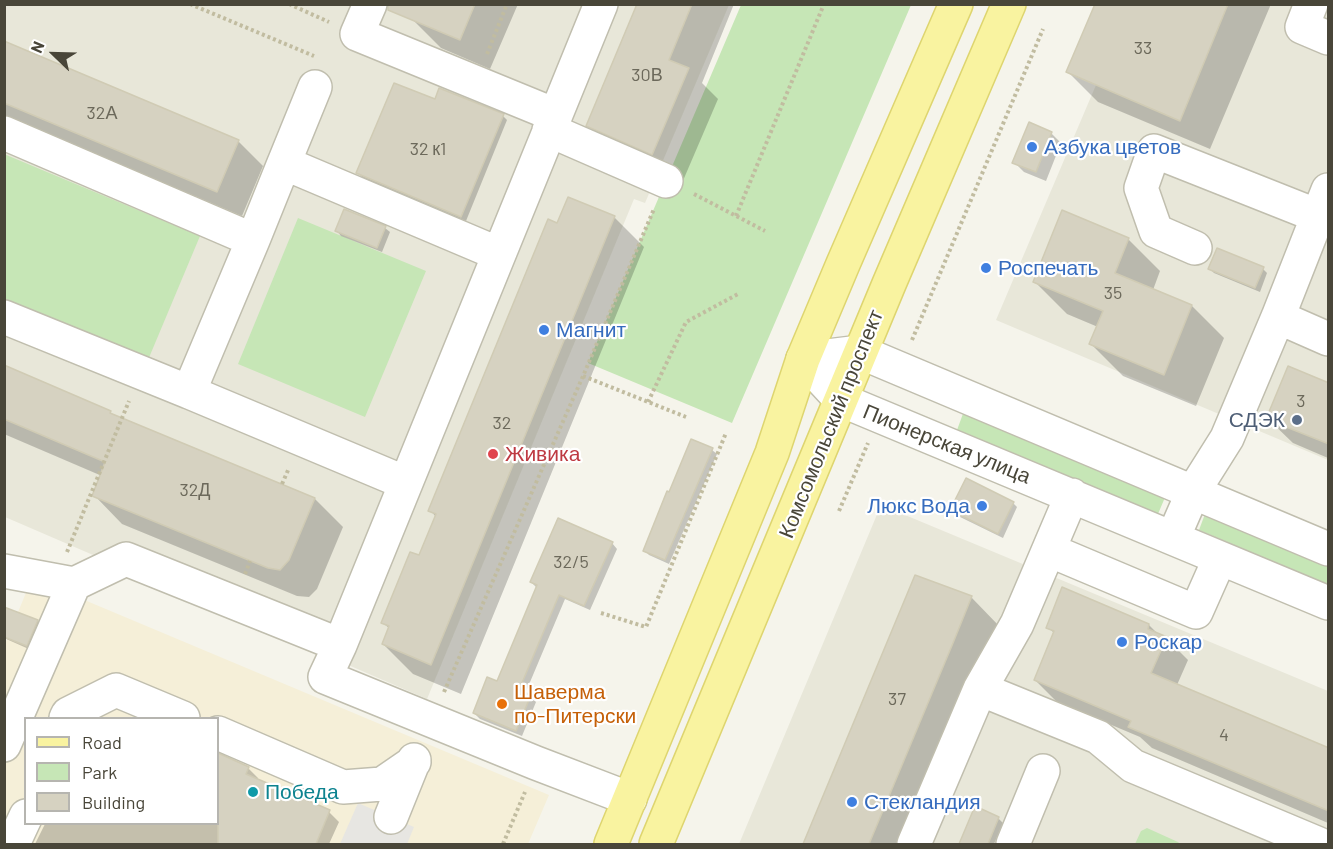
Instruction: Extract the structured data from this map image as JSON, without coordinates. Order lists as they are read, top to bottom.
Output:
{
  "streets": {
    "main road": ["Комсомольский проспект"],
    "street": ["Пионерская улица"]
  },
  "crossings": [
    ["Комсомольский проспект", "Пионерская улица"]
  ],
  "places": [
    "Азбука цветов",
    "Роспечать",
    "Магнит",
    "СДЭК",
    "Живика",
    "Люкс Вода",
    "Роскар",
    "Шаверма по-Питерски",
    "Победа",
    "Стекландия"
  ],
  "house_numbers": [
    "33",
    "30В",
    "32А",
    "32 к1",
    "35",
    "3",
    "32",
    "32Д",
    "32/5",
    "37",
    "4"
  ],
  "legend": ["Road", "Park", "Building"],
  "north": "top left"
}
